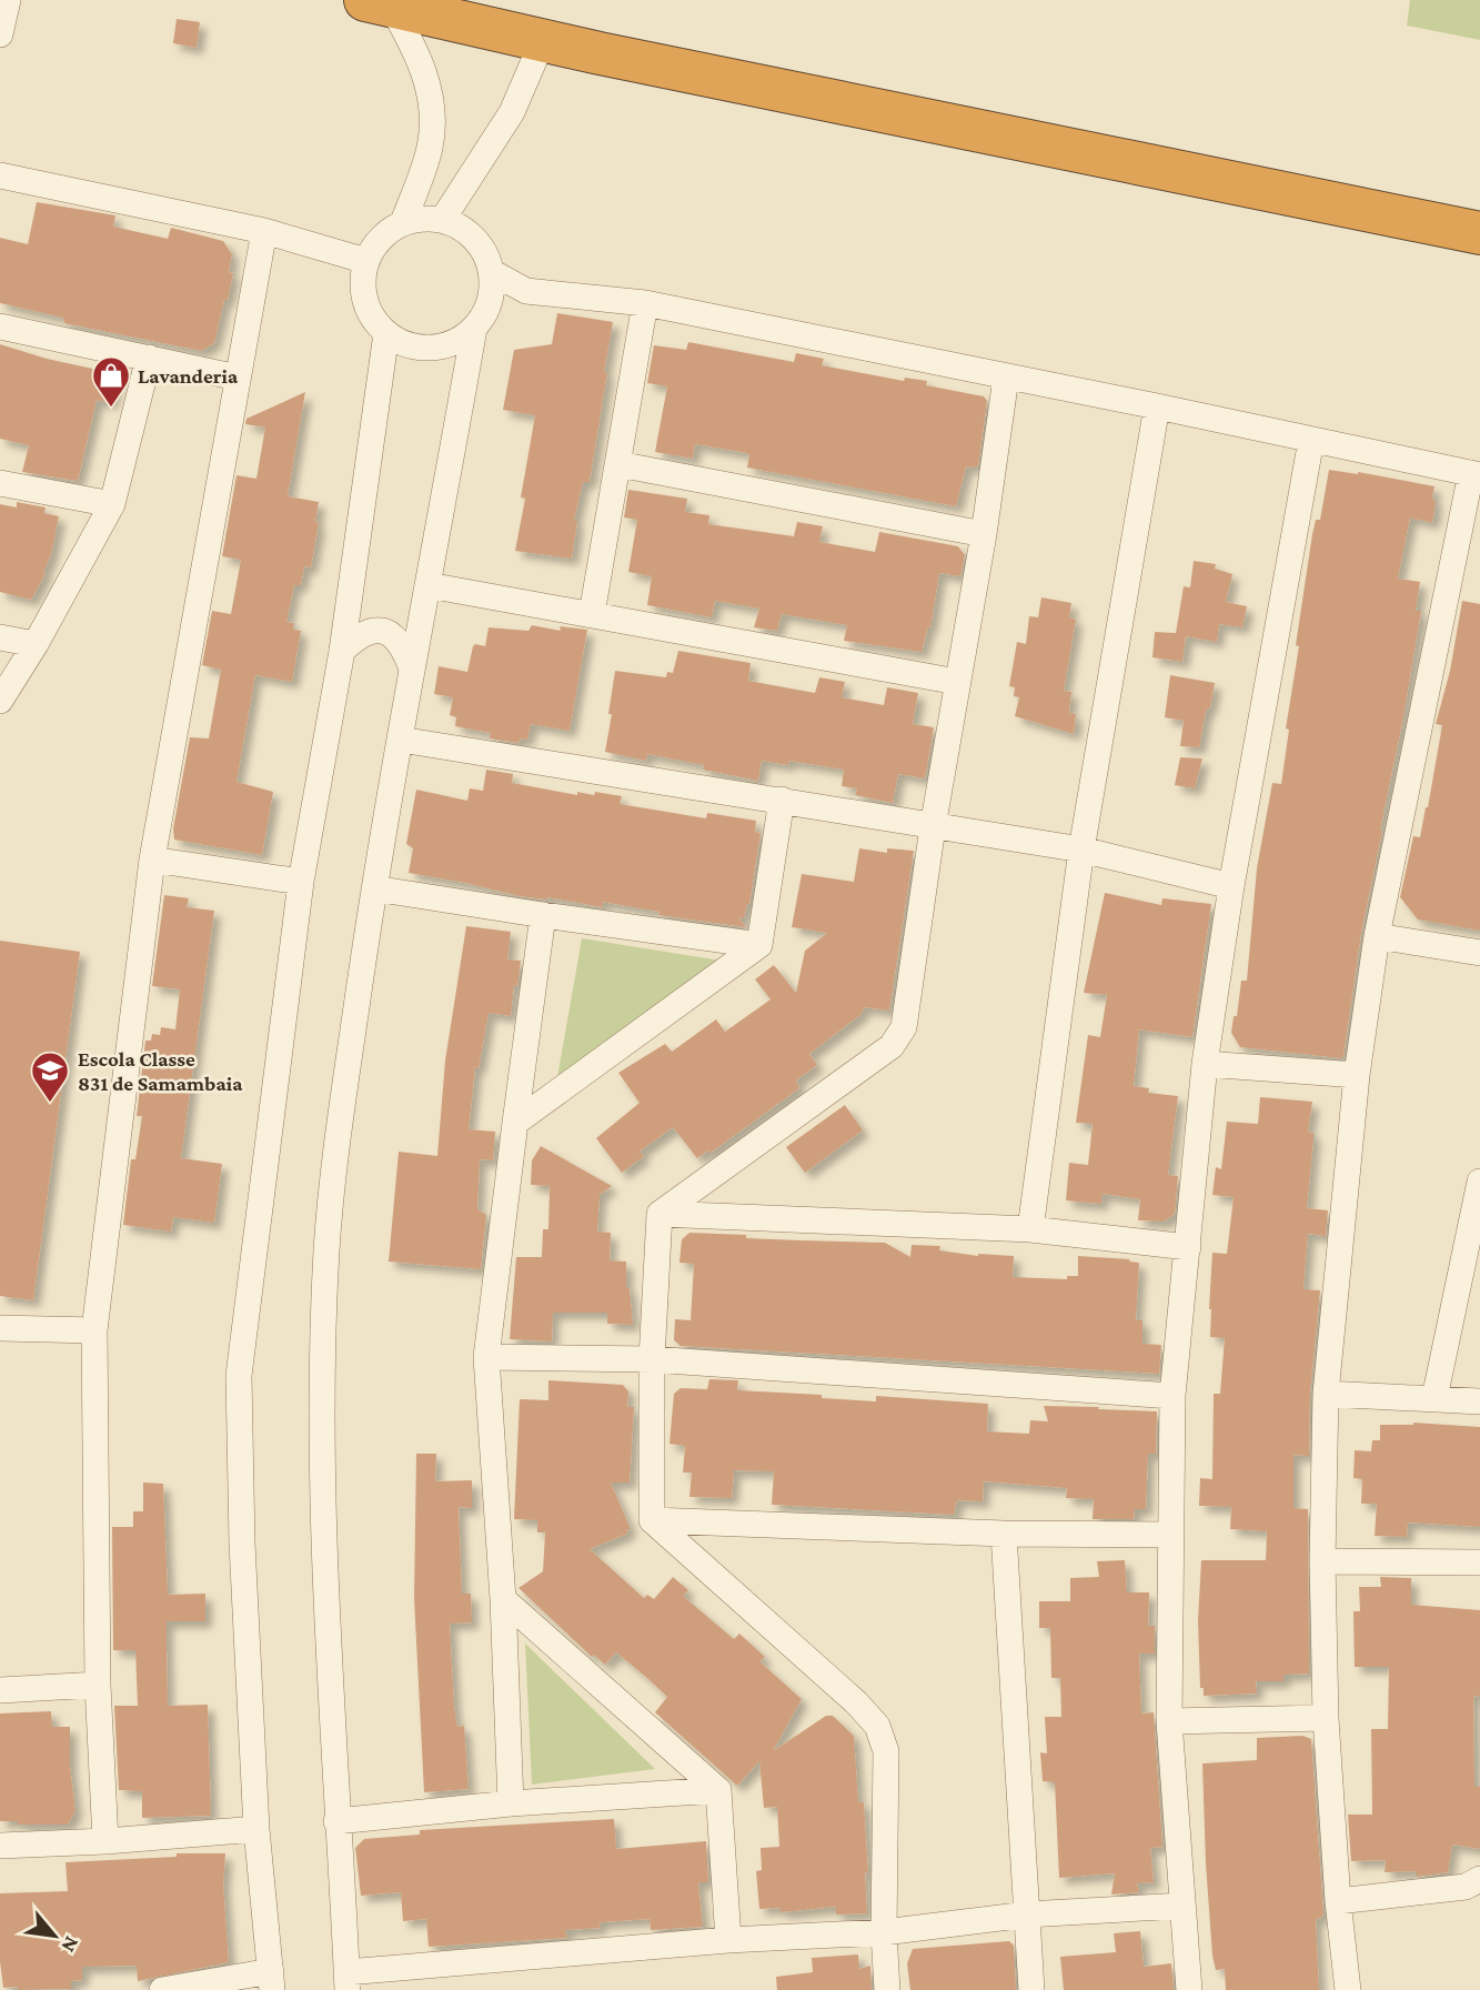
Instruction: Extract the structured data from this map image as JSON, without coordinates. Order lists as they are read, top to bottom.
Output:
{
  "places": {
    "shop": ["Lavanderia"],
    "school or university": ["Escola Classe 831 de Samambaia"]
  },
  "north": "bottom right"
}
